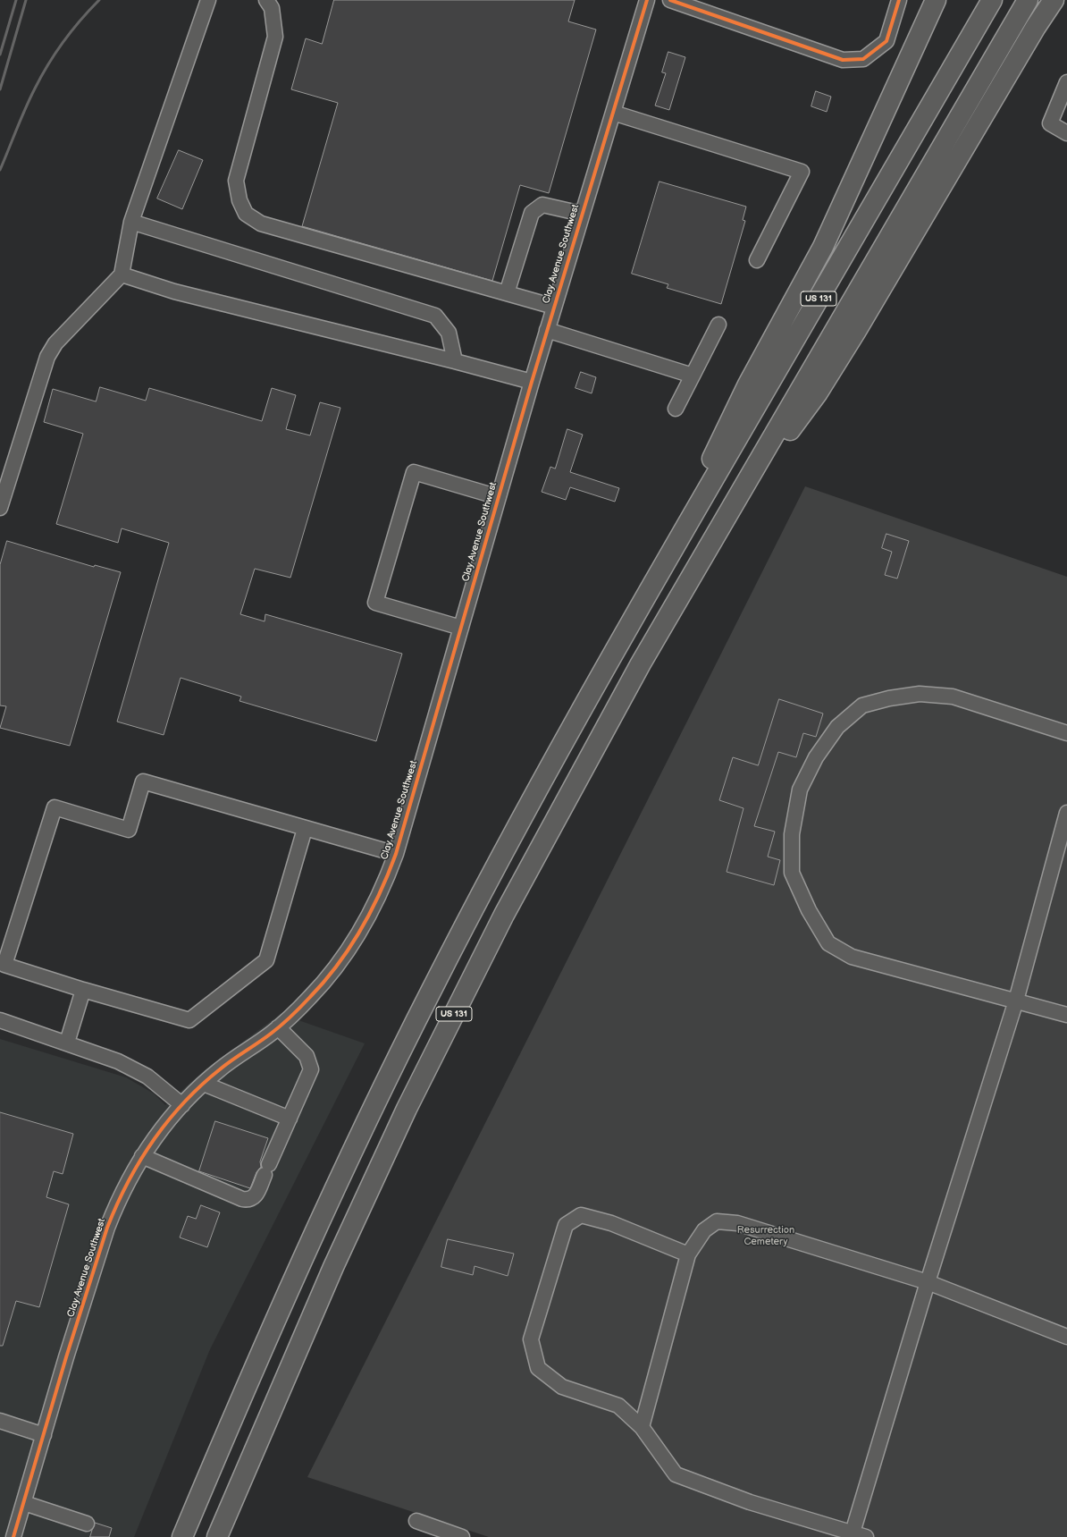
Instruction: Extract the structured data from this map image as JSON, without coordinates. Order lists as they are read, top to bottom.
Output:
{
  "streets": {
    "highway": ["US 131"],
    "street": ["Clay Avenue Southwest"]
  },
  "parks": ["Resurrection Cemetery"]
}
